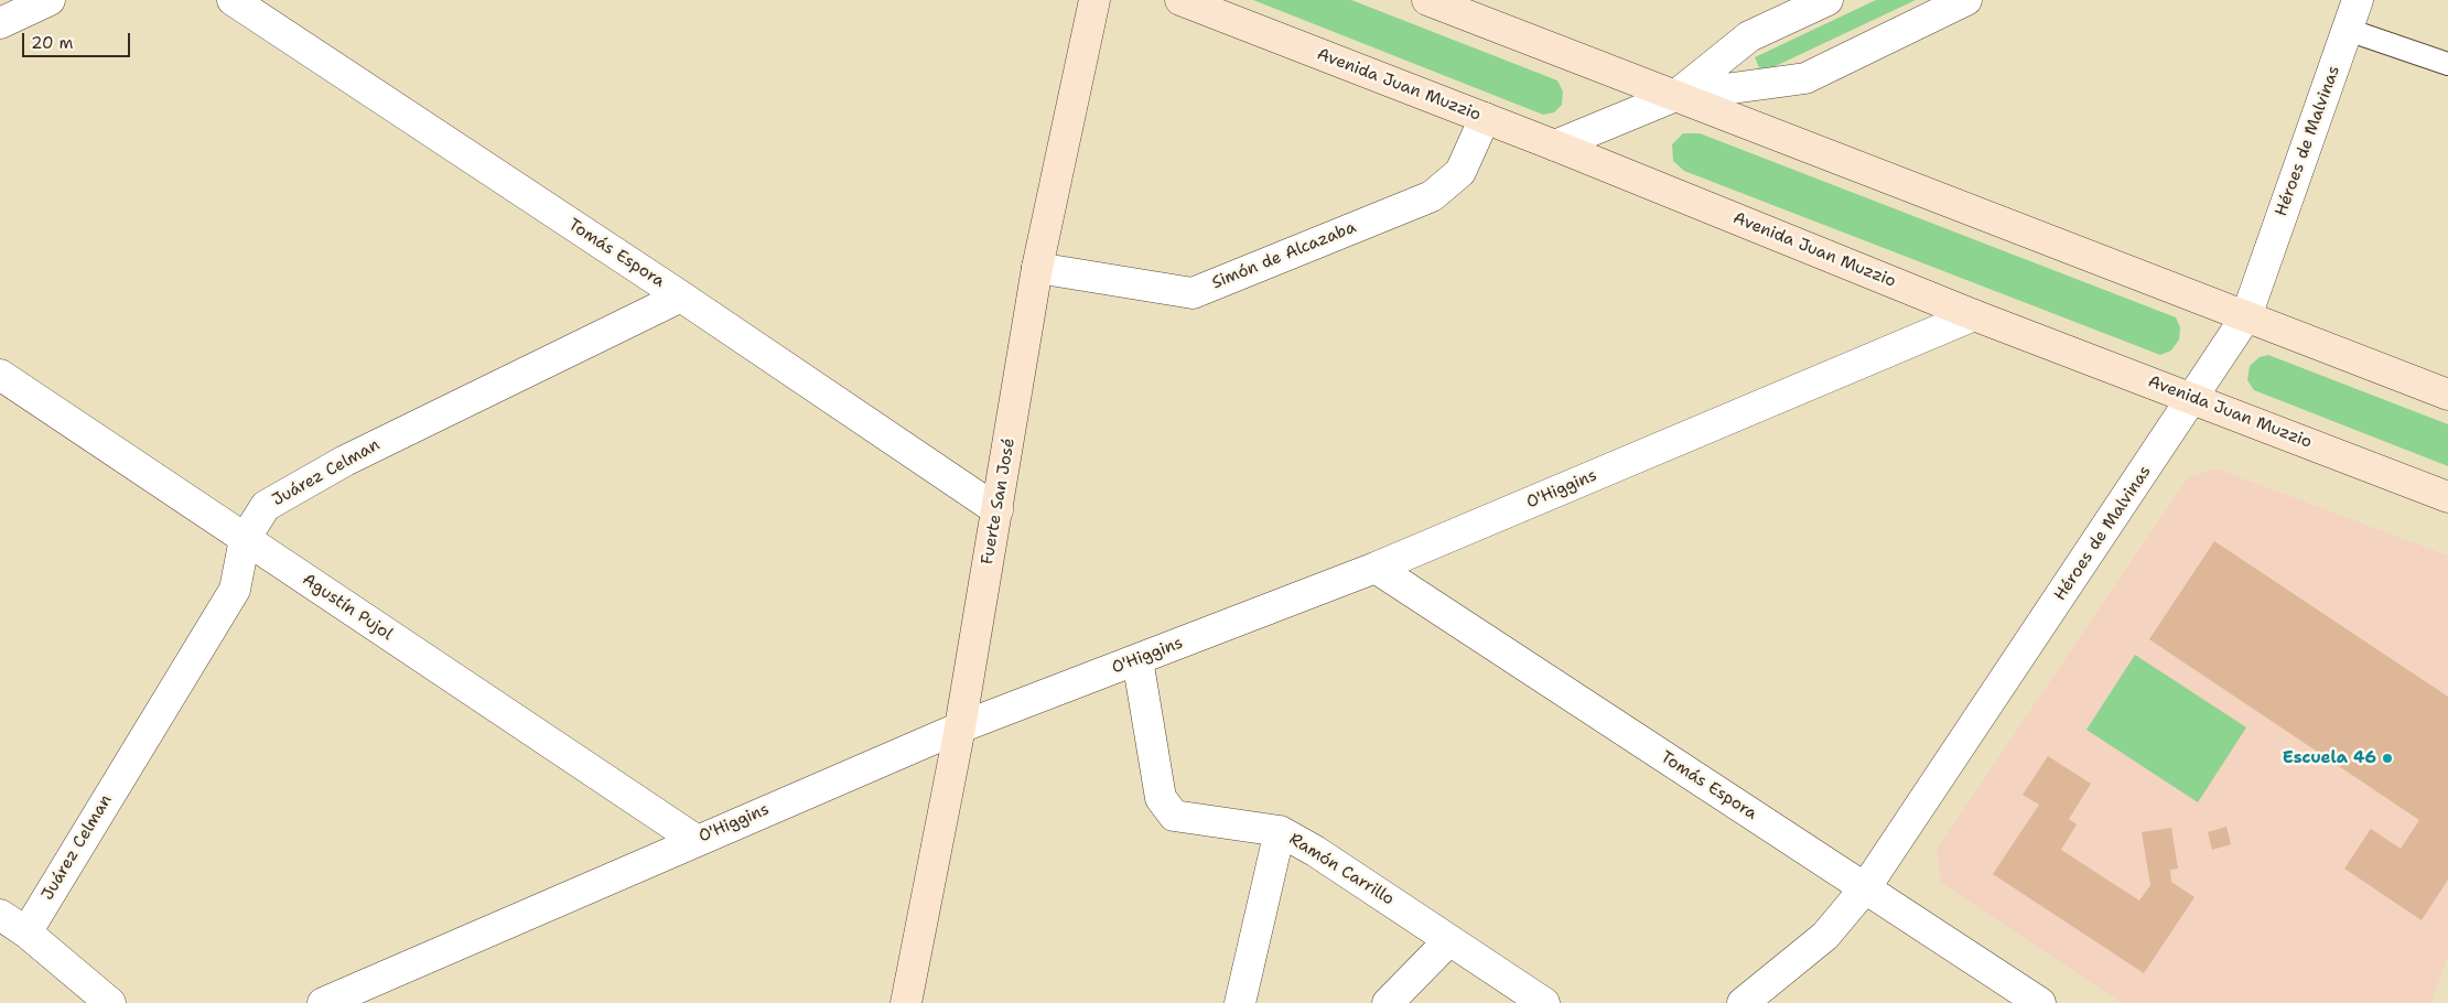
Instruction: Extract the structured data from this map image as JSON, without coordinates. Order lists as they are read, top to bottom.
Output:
{
  "streets": {
    "main road": ["Avenida Juan Muzzio", "Fuerte San José"],
    "street": [
      "Héroes de Malvinas",
      "Tomás Espora",
      "Simón de Alcazaba",
      "Juárez Celman",
      "O'Higgins",
      "Agustín Pujol",
      "Ramón Carrillo"
    ]
  },
  "crossings": [
    ["Avenida Juan Muzzio", "Héroes de Malvinas"],
    ["Avenida Juan Muzzio", "Simón de Alcazaba"],
    ["Avenida Juan Muzzio", "O'Higgins"],
    ["Héroes de Malvinas", "Tomás Espora"],
    ["Tomás Espora", "Juárez Celman"],
    ["Tomás Espora", "O'Higgins"],
    ["Tomás Espora", "Fuerte San José"],
    ["Simón de Alcazaba", "Fuerte San José"],
    ["Juárez Celman", "Agustín Pujol"],
    ["O'Higgins", "Fuerte San José"],
    ["O'Higgins", "Agustín Pujol"],
    ["O'Higgins", "Ramón Carrillo"]
  ],
  "places": ["Escuela 46"],
  "scale_bar": "20 m"
}
